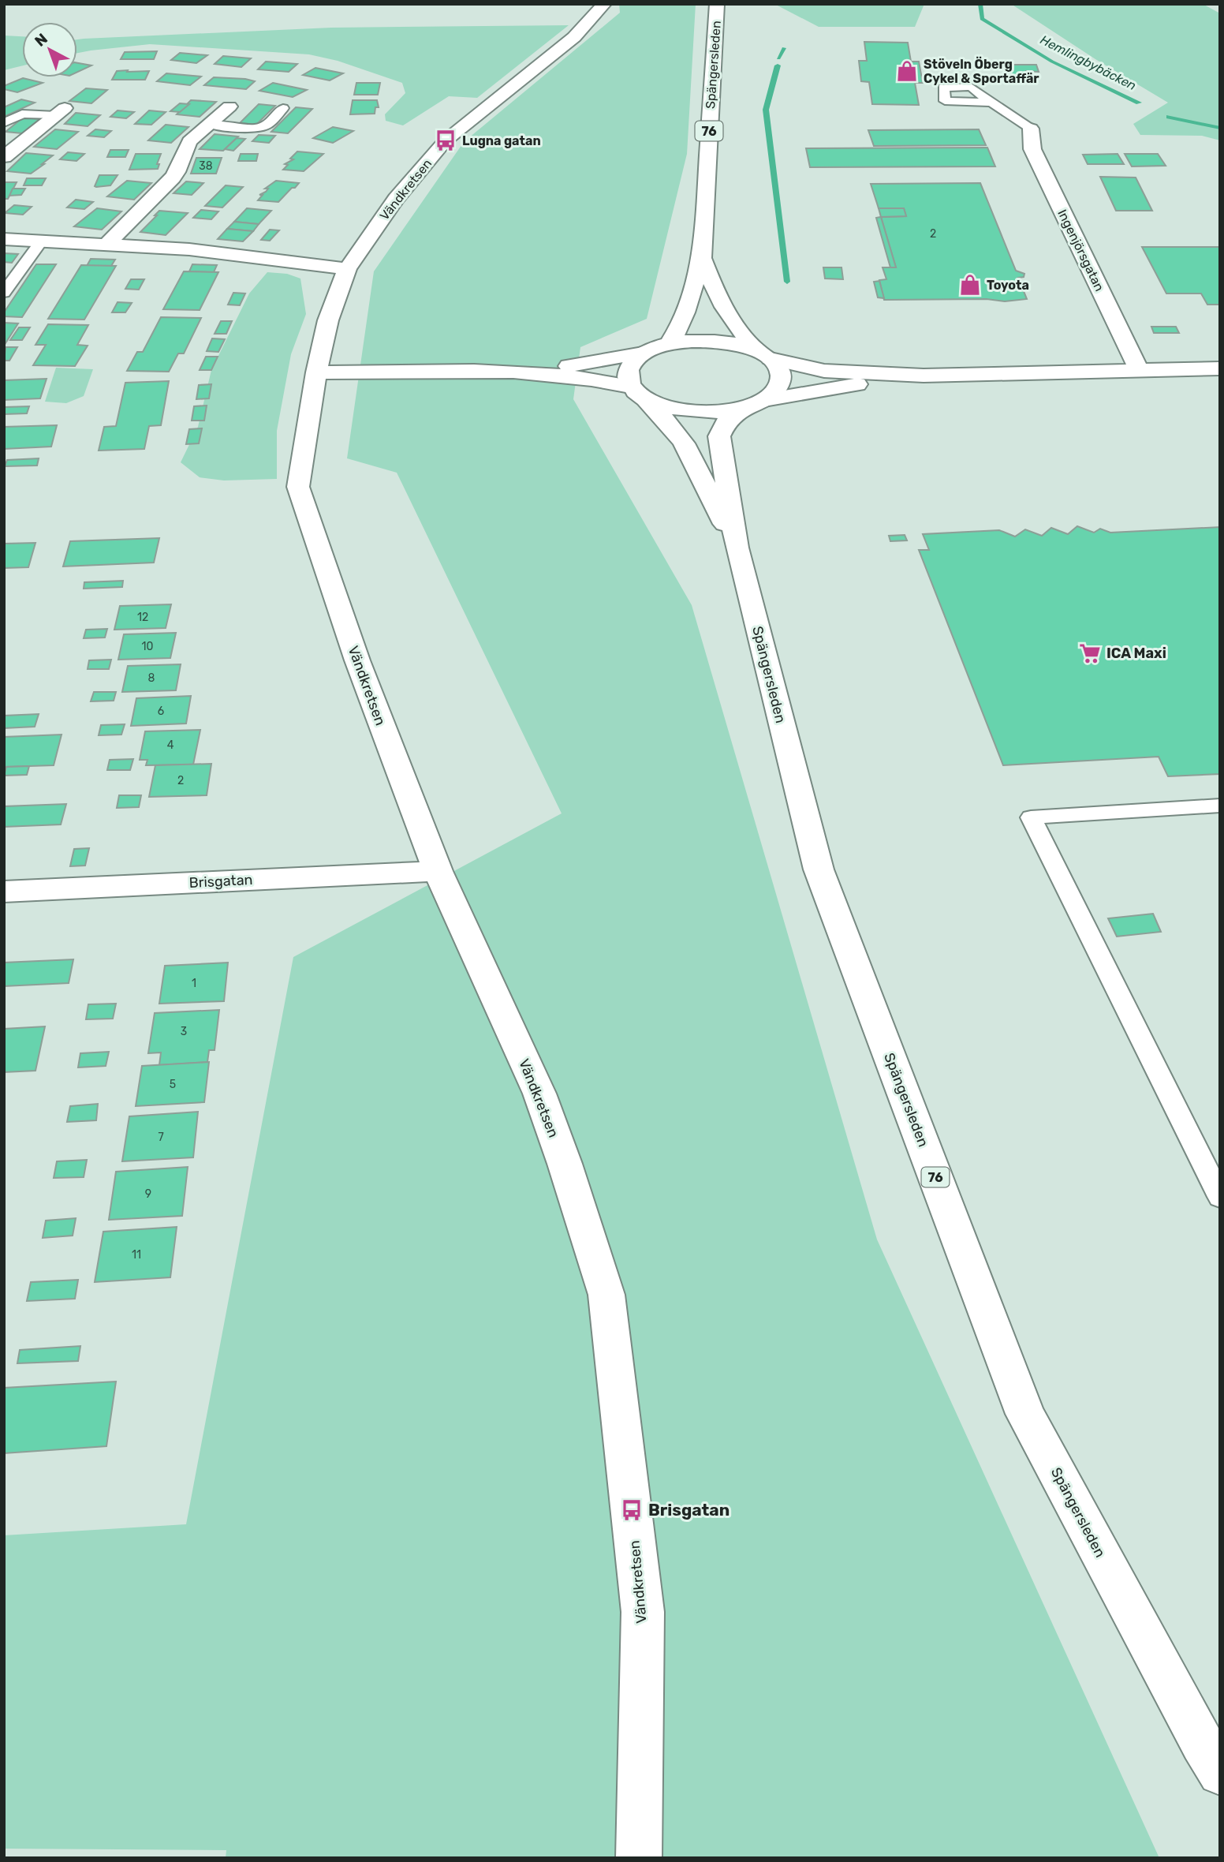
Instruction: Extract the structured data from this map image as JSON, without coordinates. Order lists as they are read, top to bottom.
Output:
{
  "streets": {
    "street": [
      "Spängersleden",
      "76",
      "Vändkretsen",
      "Ingenjörsgatan",
      "Brisgatan"
    ]
  },
  "crossings": [
    ["Vändkretsen", "Brisgatan"]
  ],
  "water": ["Hemlingbybäcken"],
  "places": {
    "shop": ["Stöveln Öberg Cykel & Sportaffär", "Toyota"],
    "bus stop": ["Lugna gatan", "Brisgatan"],
    "supermarket": ["ICA Maxi"]
  },
  "house_numbers": [
    "38",
    "2",
    "12",
    "10",
    "8",
    "6",
    "4",
    "2",
    "1",
    "3",
    "5",
    "7",
    "9",
    "11"
  ],
  "north": "top left"
}
